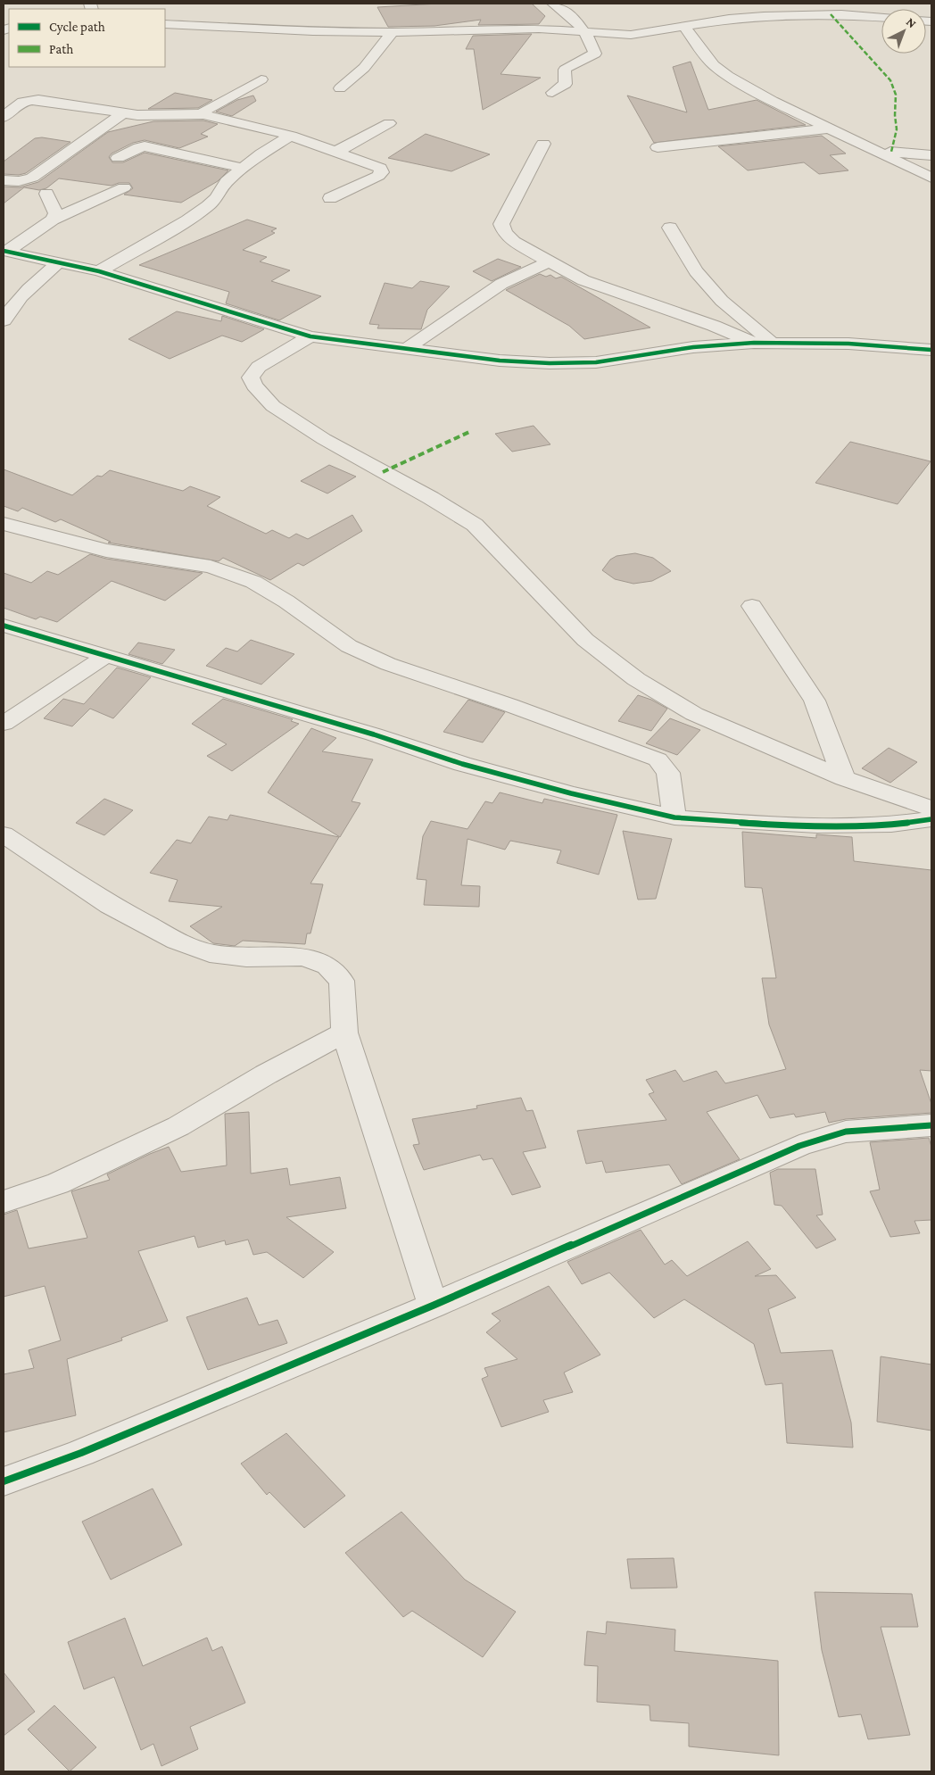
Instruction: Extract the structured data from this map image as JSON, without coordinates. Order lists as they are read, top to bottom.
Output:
{
  "legend": ["Cycle path", "Path"],
  "north": "top right"
}
